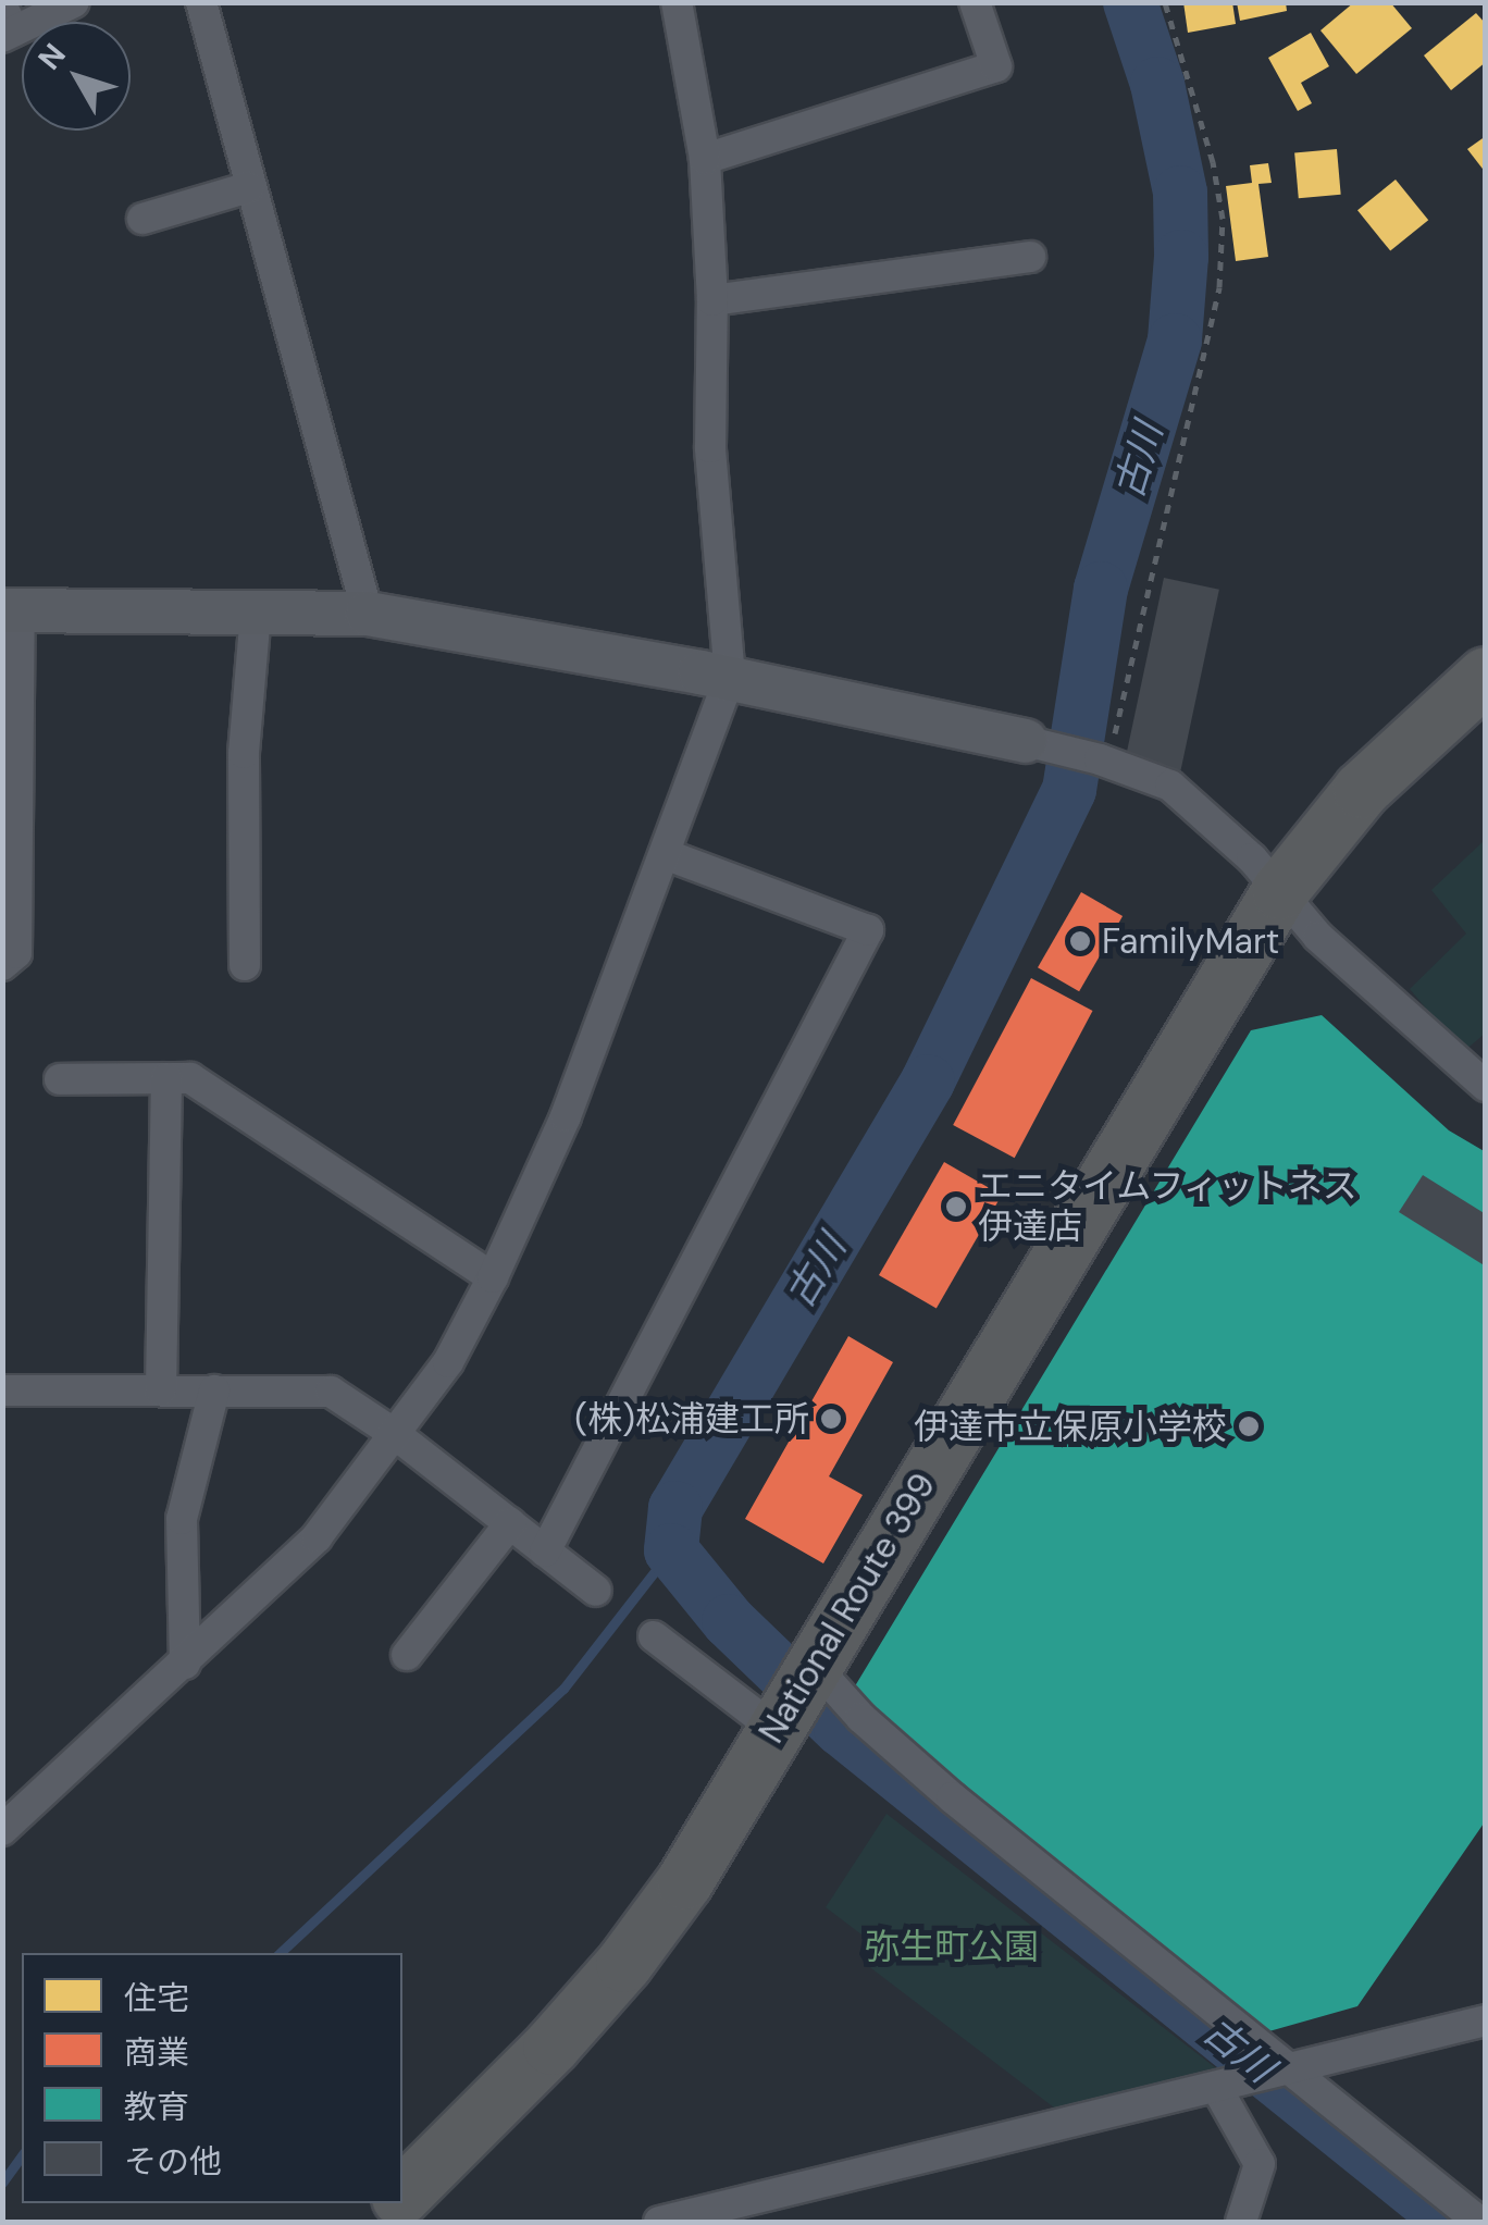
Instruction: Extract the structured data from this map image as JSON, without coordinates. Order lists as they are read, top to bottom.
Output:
{
  "streets": {
    "highway": ["National Route 399"]
  },
  "water": ["古川"],
  "parks": ["弥生町公園"],
  "places": [
    "FamilyMart",
    "エニタイムフィットネス 伊達店",
    "(株)松浦建工所",
    "伊達市立保原小学校"
  ],
  "legend": [
    "住宅",
    "商業",
    "教育",
    "その他"
  ],
  "north": "top left"
}
